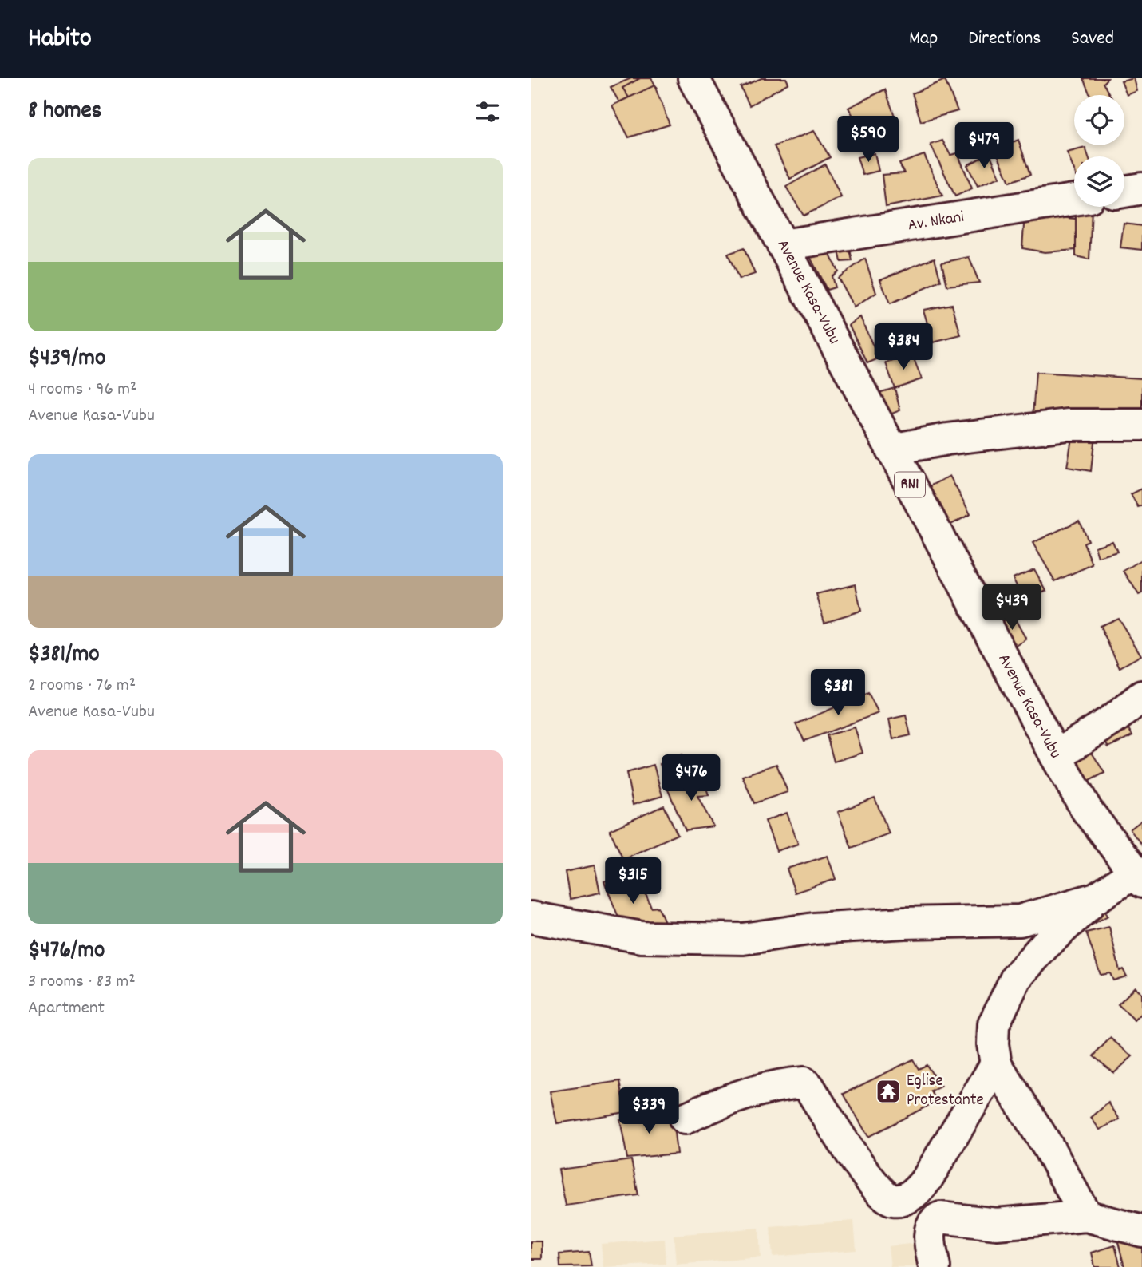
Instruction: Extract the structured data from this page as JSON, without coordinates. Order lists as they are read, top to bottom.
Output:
{
  "streets": {
    "main road": ["Av. Nkani", "Avenue Kasa-Vubu", "RN1"]
  },
  "crossings": [
    ["Av. Nkani", "Avenue Kasa-Vubu"]
  ],
  "places": {
    "temple": ["Eglise Protestante"]
  },
  "page": {
    "header": "Habito",
    "nav": ["Map", "Directions", "Saved"],
    "heading": "8 homes",
    "price": [
      "$590",
      "$479",
      "$384",
      "$439",
      "$381",
      "$476",
      "$315",
      "$339"
    ],
    "list": [
      {
        "name": "$439/mo",
        "note": "4 rooms · 96 m² · Avenue Kasa-Vubu"
      },
      {
        "name": "$381/mo",
        "note": "2 rooms · 76 m² · Avenue Kasa-Vubu"
      },
      {
        "name": "$476/mo",
        "note": "3 rooms · 83 m² · Apartment"
      }
    ]
  }
}
